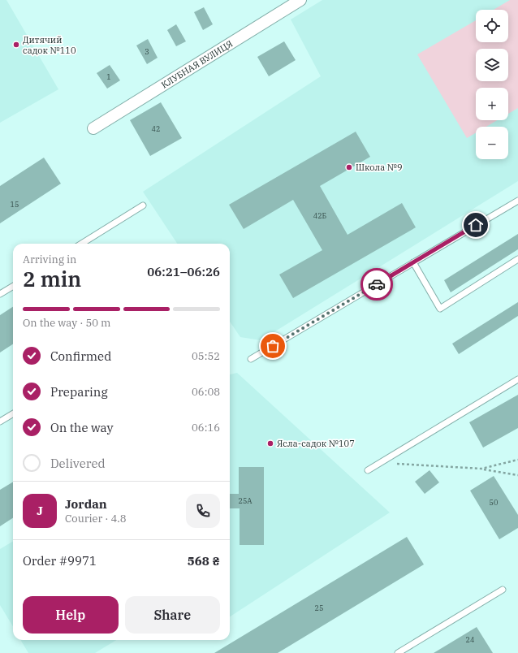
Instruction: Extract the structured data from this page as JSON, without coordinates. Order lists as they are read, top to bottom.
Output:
{
  "streets": {
    "street": ["КЛУБНАЯ ВУЛИЦЯ"]
  },
  "places": ["Дитячий садок №110", "Школа №9", "Ясла-садок №107"],
  "house_numbers": [
    "3",
    "1",
    "42",
    "15",
    "42Б",
    "25А",
    "50",
    "25",
    "24"
  ],
  "page": {
    "map_buttons": ["+", "−"],
    "heading": ["2 min", "Arriving in", "06:21–06:26"],
    "panel": [
      "Jordan",
      "Courier · 4.8",
      "Order #9971",
      "568 ₴"
    ],
    "bar": "On the way · 50 m",
    "list": [
      ["Confirmed", "05:52"],
      ["Preparing", "06:08"],
      ["On the way", "06:16"],
      "Delivered"
    ],
    "round": "J",
    "buttons": ["Help", "Share"]
  }
}
